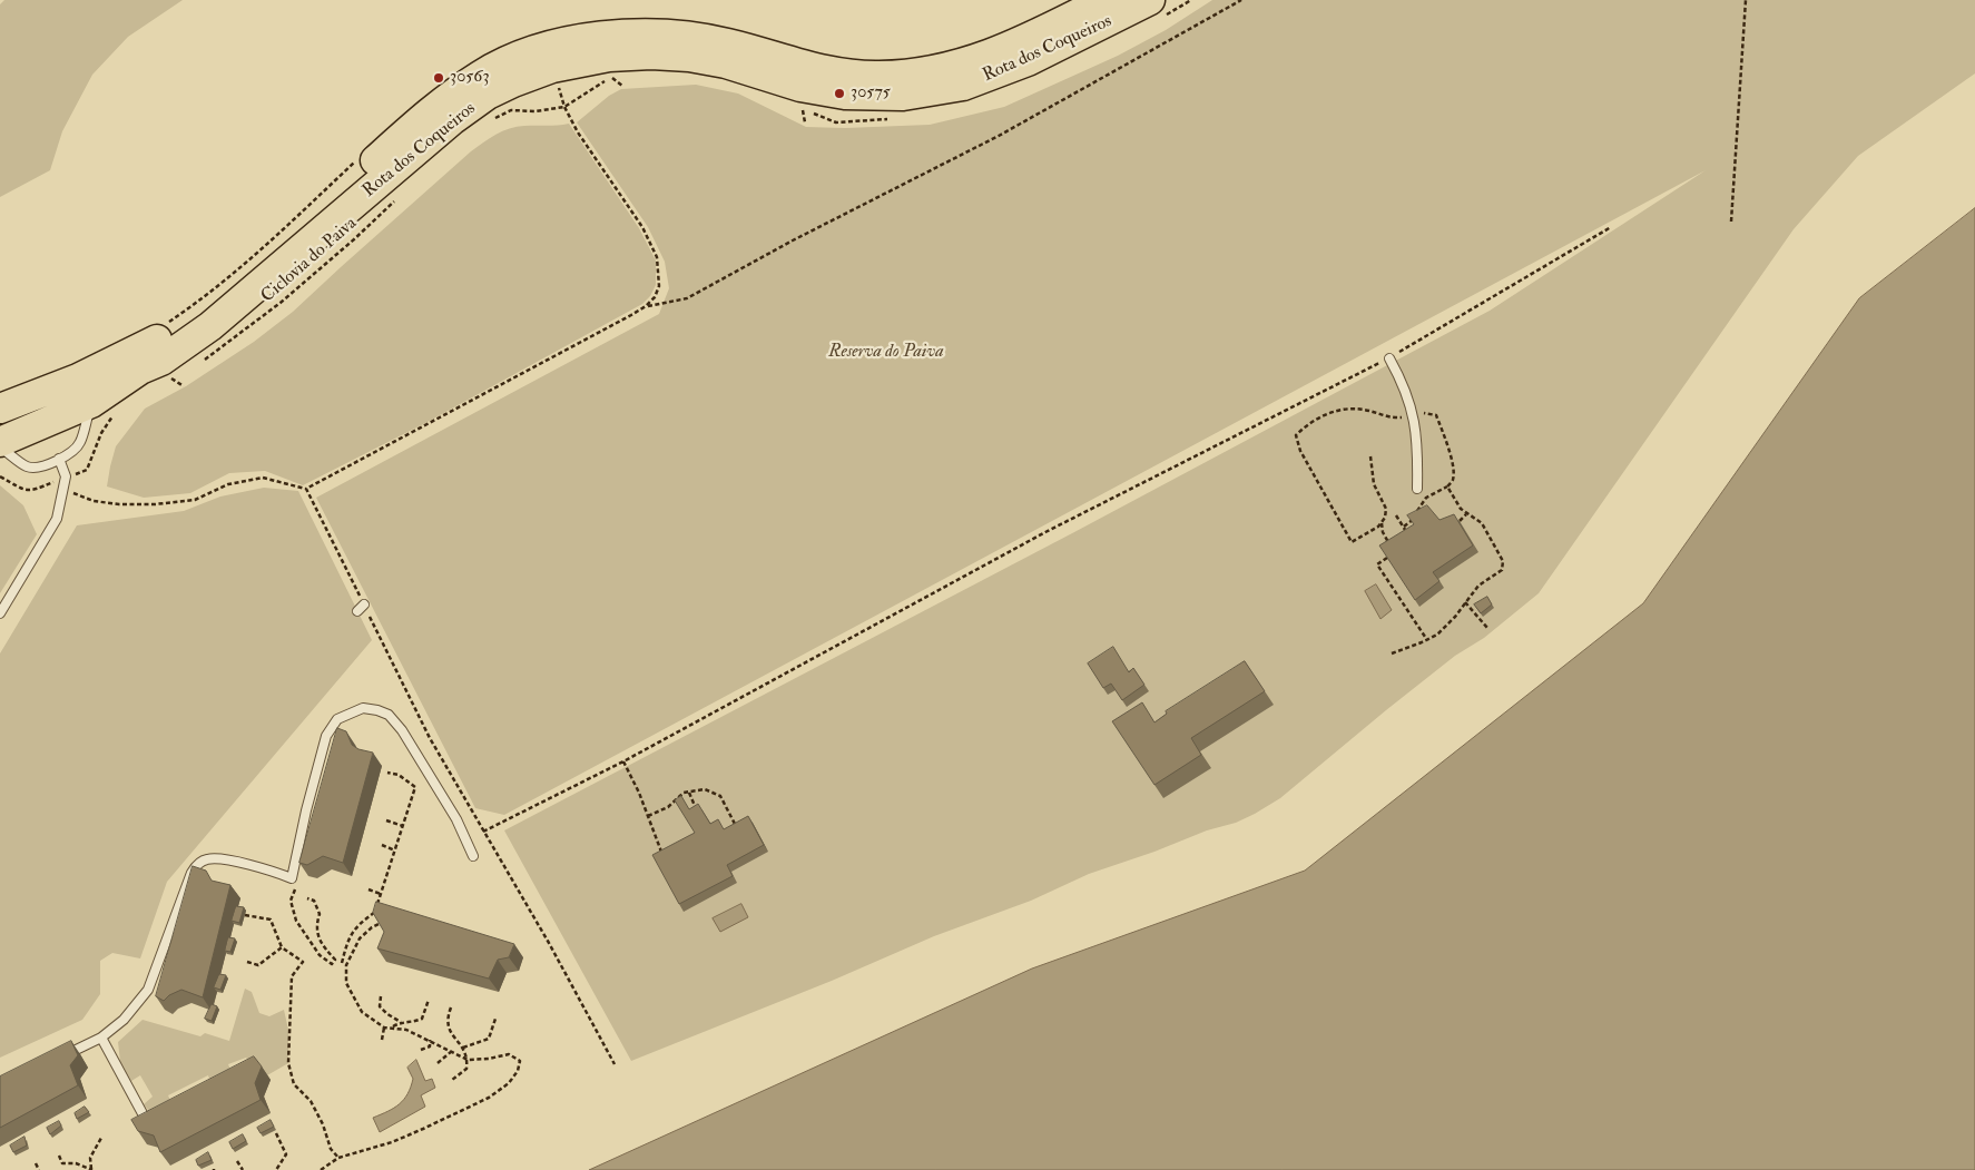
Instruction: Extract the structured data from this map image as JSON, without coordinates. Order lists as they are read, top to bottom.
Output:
{
  "streets": {
    "main road": ["Rota dos Coqueiros"],
    "path": ["Ciclovia do Paiva"]
  },
  "parks": ["Reserva do Paiva"],
  "places": ["30563", "30575"]
}
